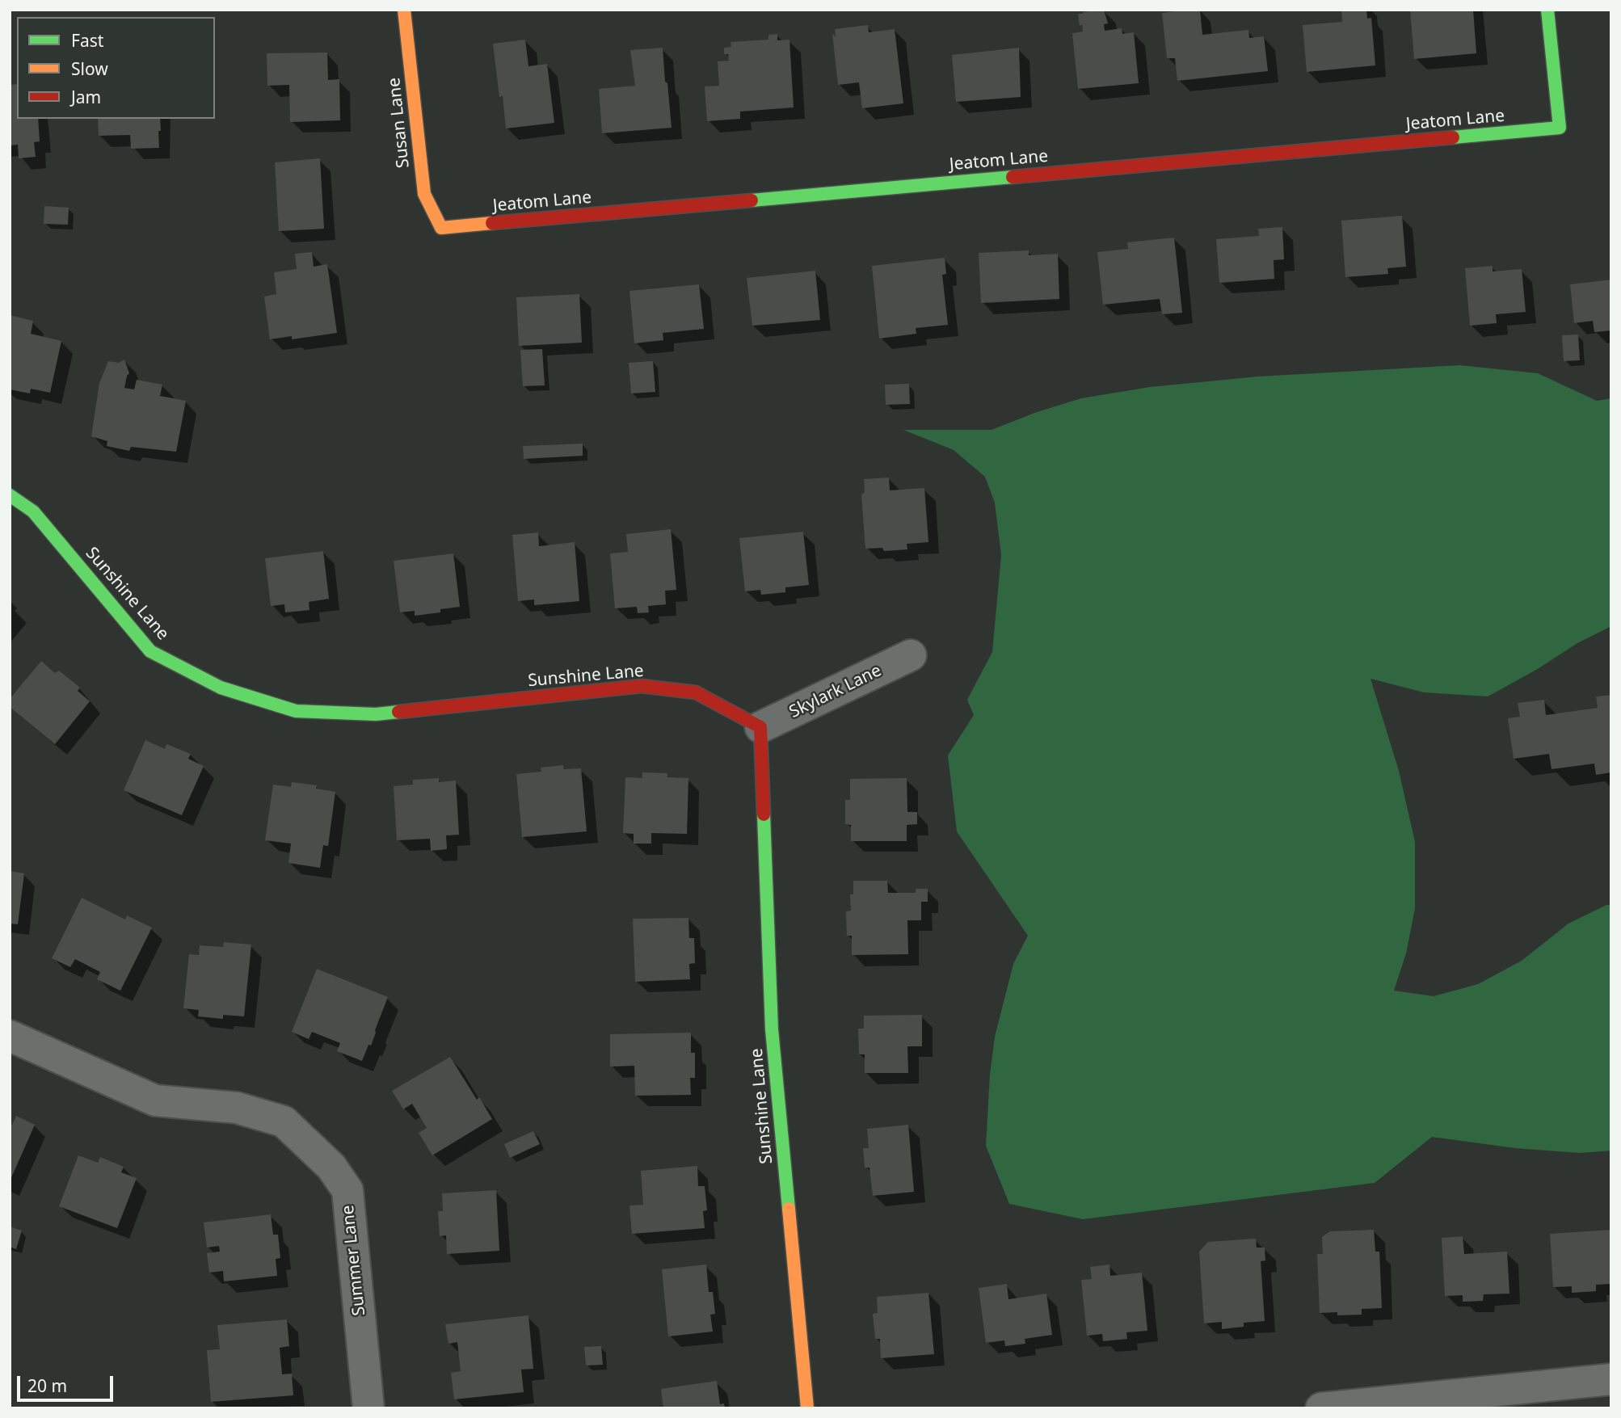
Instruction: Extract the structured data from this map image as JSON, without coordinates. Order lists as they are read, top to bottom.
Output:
{
  "streets": {
    "street": [
      "Jeatom Lane",
      "Susan Lane",
      "Sunshine Lane",
      "Skylark Lane",
      "Summer Lane"
    ]
  },
  "crossings": [
    ["Jeatom Lane", "Susan Lane"],
    ["Sunshine Lane", "Skylark Lane"]
  ],
  "legend": ["Fast", "Slow", "Jam"],
  "scale_bar": "20 m"
}
